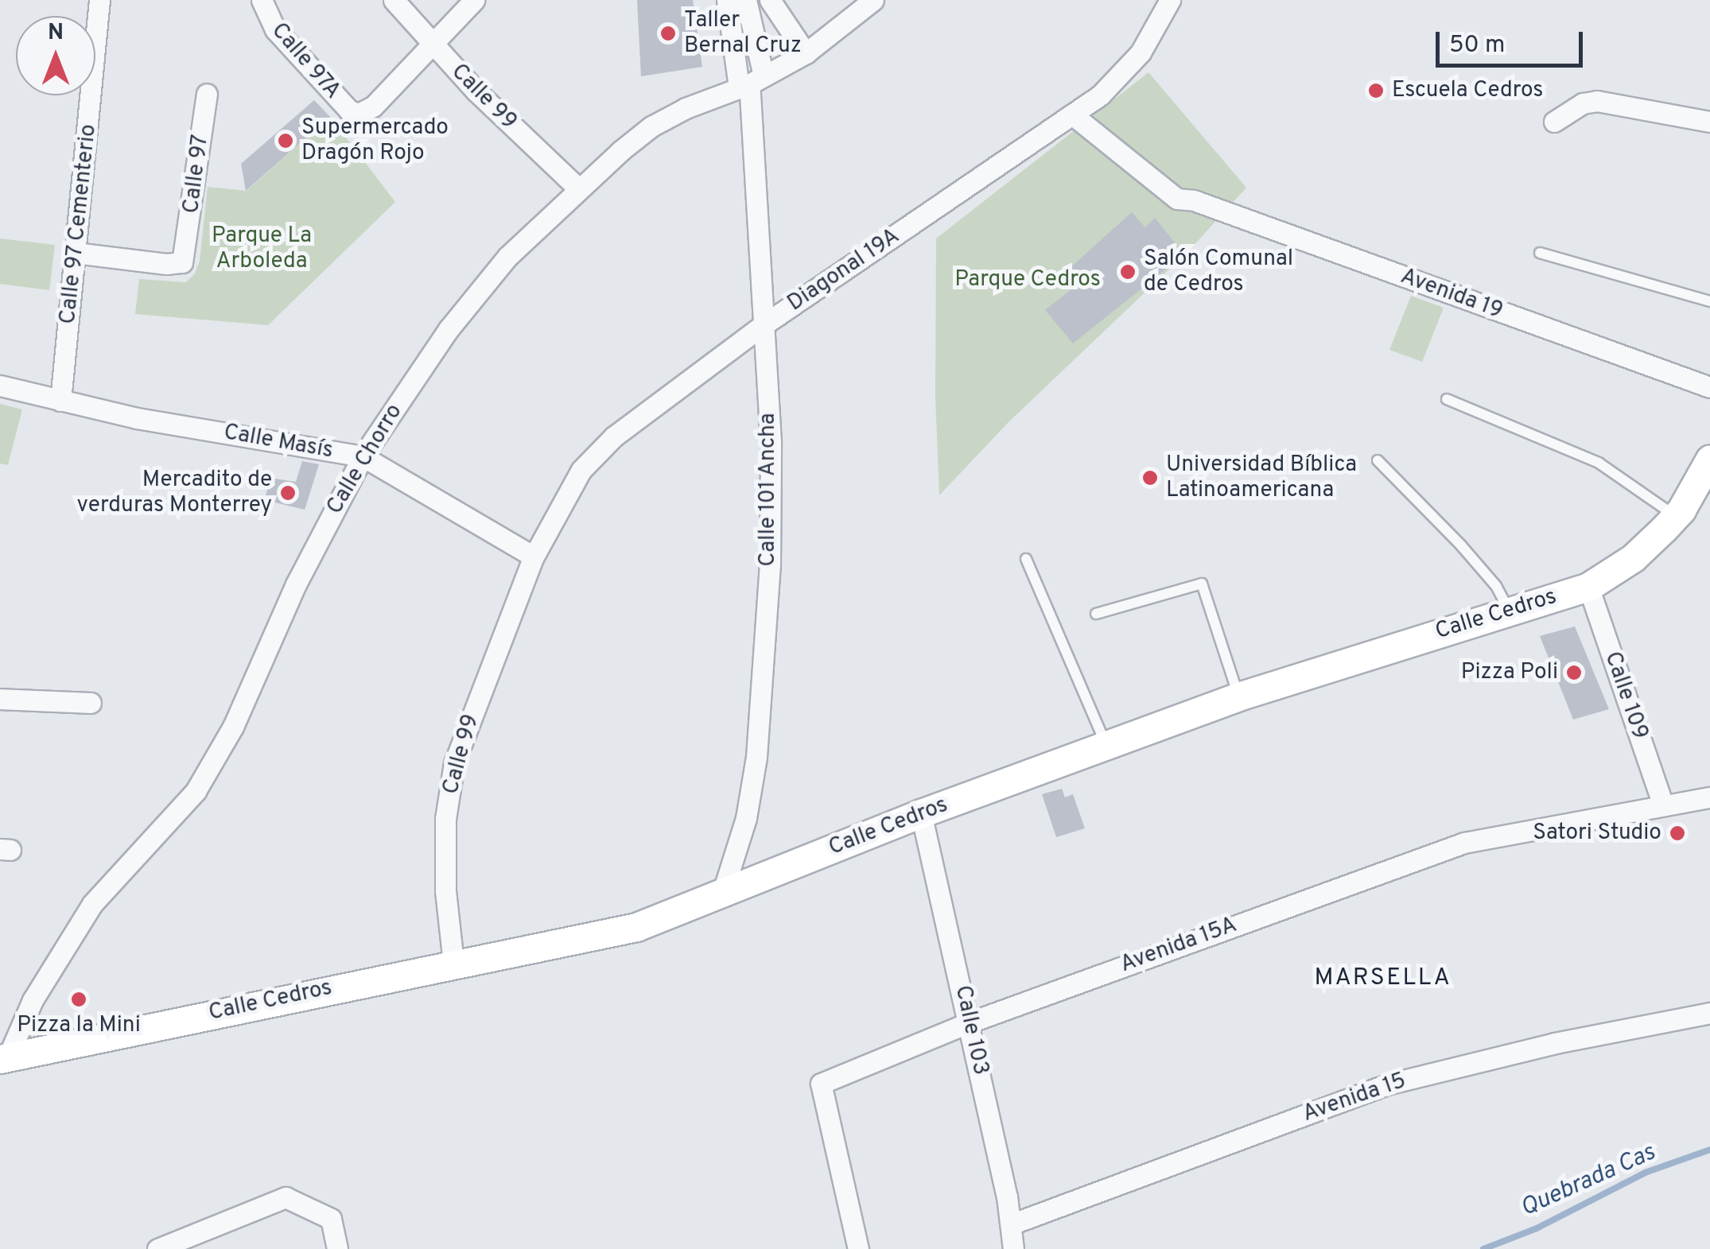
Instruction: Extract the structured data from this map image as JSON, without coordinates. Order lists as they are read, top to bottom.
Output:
{
  "streets": {
    "street": [
      "Calle 97A",
      "Calle 99",
      "Calle 97",
      "Calle 97 Cementerio",
      "Diagonal 19A",
      "Avenida 19",
      "Calle Masís",
      "Calle Chorro",
      "Calle 101 Ancha",
      "Calle Cedros",
      "Calle 109",
      "Avenida 15A",
      "Calle 103",
      "Avenida 15"
    ]
  },
  "crossings": [
    ["Calle 97A", "Calle 99"],
    ["Calle 99", "Diagonal 19A"],
    ["Calle 99", "Calle Masís"],
    ["Calle 99", "Calle Chorro"],
    ["Calle 99", "Calle Cedros"],
    ["Calle 97", "Calle 97 Cementerio"],
    ["Calle 97 Cementerio", "Calle Masís"],
    ["Diagonal 19A", "Avenida 19"],
    ["Diagonal 19A", "Calle Masís"],
    ["Diagonal 19A", "Calle 101 Ancha"],
    ["Calle Masís", "Calle Chorro"],
    ["Calle Chorro", "Calle 101 Ancha"],
    ["Calle Chorro", "Calle Cedros"],
    ["Calle 101 Ancha", "Calle Cedros"],
    ["Calle Cedros", "Calle 109"],
    ["Calle Cedros", "Calle 103"],
    ["Calle 109", "Avenida 15A"],
    ["Avenida 15A", "Calle 103"],
    ["Calle 103", "Avenida 15"]
  ],
  "districts": ["MARSELLA"],
  "water": ["Quebrada Cas"],
  "parks": ["Parque La Arboleda", "Parque Cedros"],
  "places": [
    "Taller Bernal Cruz",
    "Escuela Cedros",
    "Supermercado Dragón Rojo",
    "Salón Comunal de Cedros",
    "Universidad Bíblica Latinoamericana",
    "Mercadito de verduras Monterrey",
    "Pizza Poli",
    "Satori Studio",
    "Pizza la Mini"
  ],
  "scale_bar": "50 m",
  "north": "top"
}
